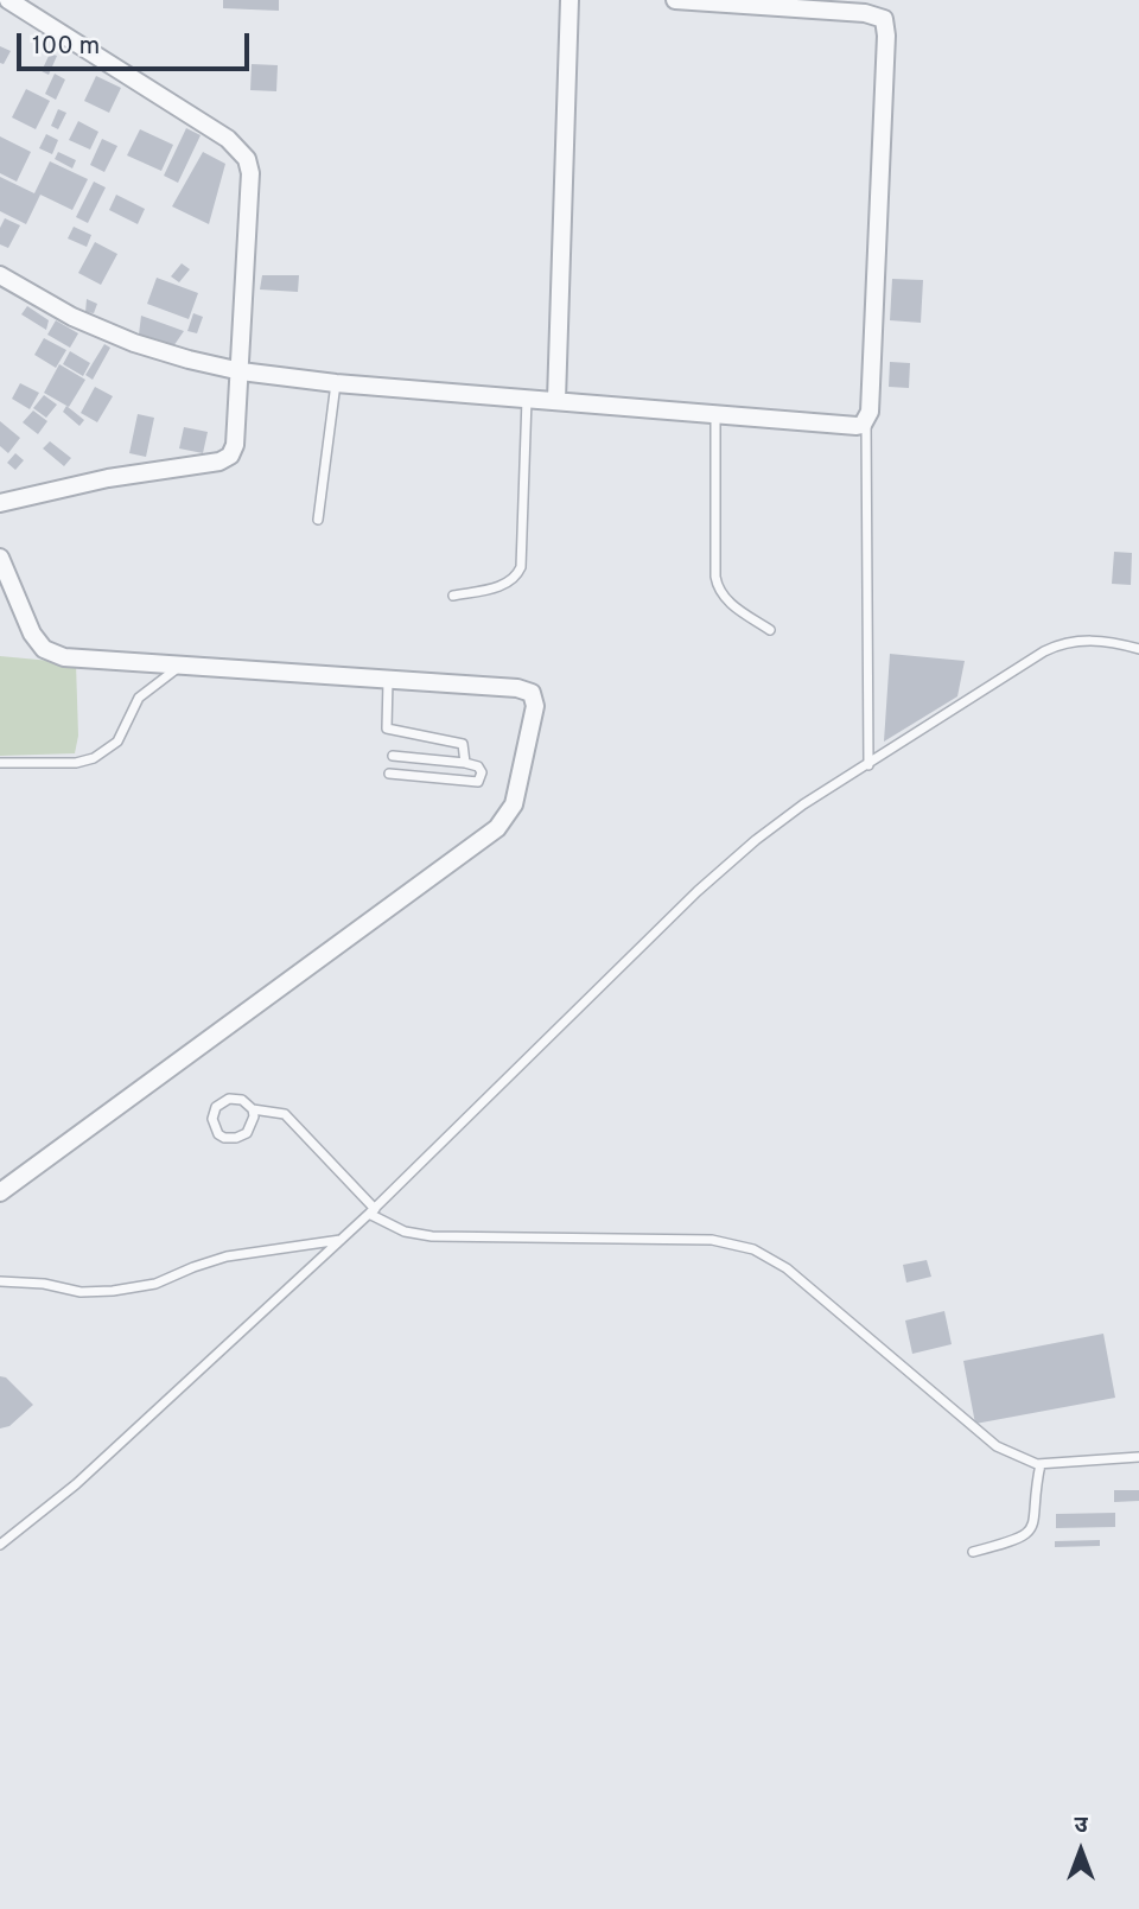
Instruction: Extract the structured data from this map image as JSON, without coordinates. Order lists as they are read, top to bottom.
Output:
{
  "scale_bar": "100 m",
  "north": "top"
}
